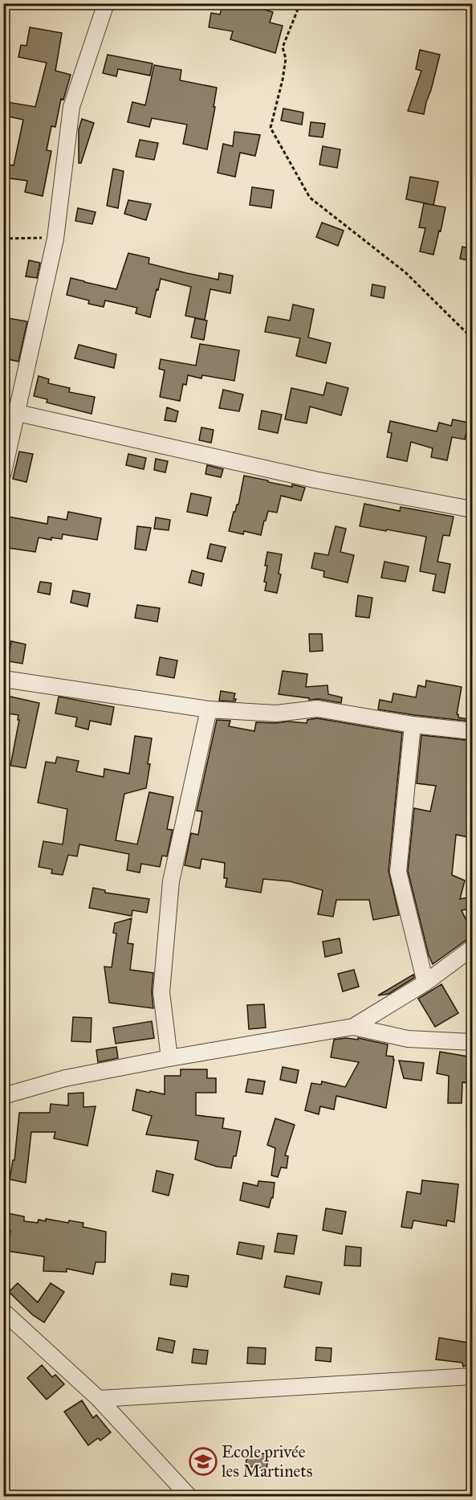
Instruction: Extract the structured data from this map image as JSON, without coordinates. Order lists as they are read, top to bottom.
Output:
{
  "places": {
    "school or university": ["Ecole privée les Martinets"]
  }
}
